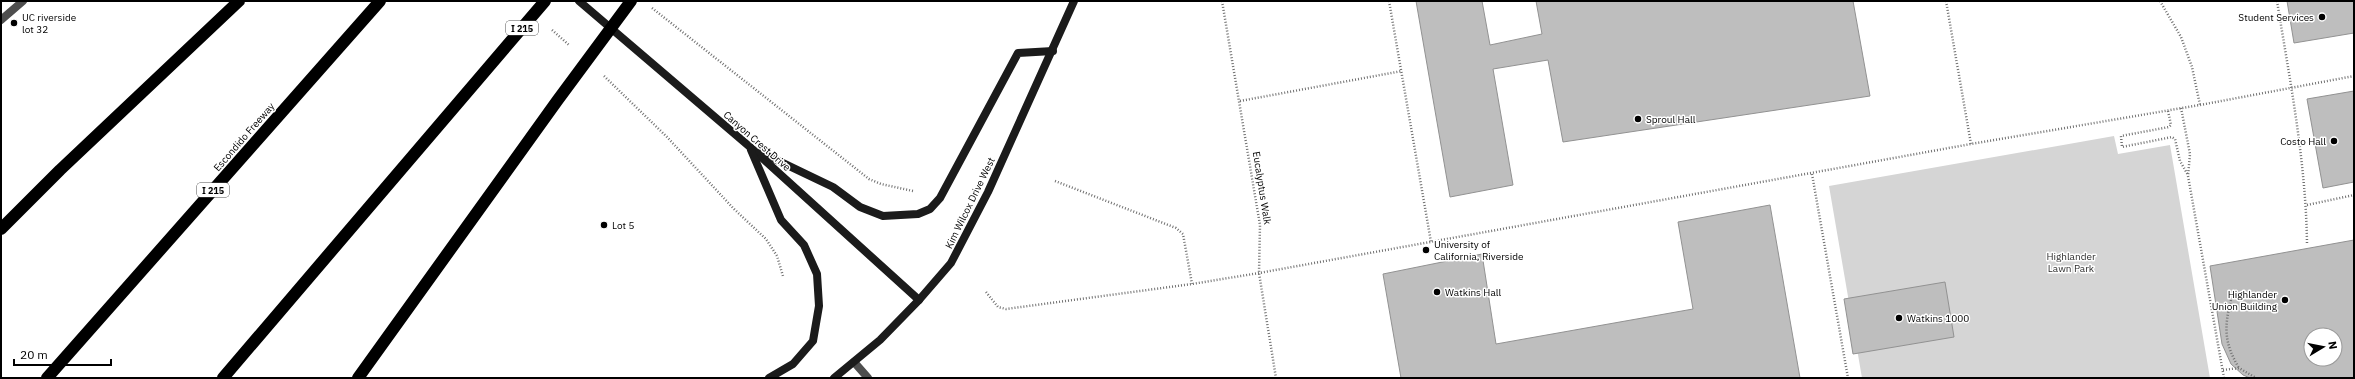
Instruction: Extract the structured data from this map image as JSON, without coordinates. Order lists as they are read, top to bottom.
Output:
{
  "streets": {
    "highway": ["I 215", "Escondido Freeway"],
    "street": ["Canyon Crest Drive", "Kim Wilcox Drive West"],
    "path": ["Eucalyptus Walk"]
  },
  "crossings": [
    ["Canyon Crest Drive", "Kim Wilcox Drive West"]
  ],
  "parks": ["Highlander Lawn Park"],
  "places": [
    "Student Services",
    "UC riverside lot 32",
    "Sproul Hall",
    "Costo Hall",
    "Lot 5",
    "University of California, Riverside",
    "Watkins Hall",
    "Highlander Union Building",
    "Watkins 1000"
  ],
  "scale_bar": "20 m",
  "north": "right"
}
